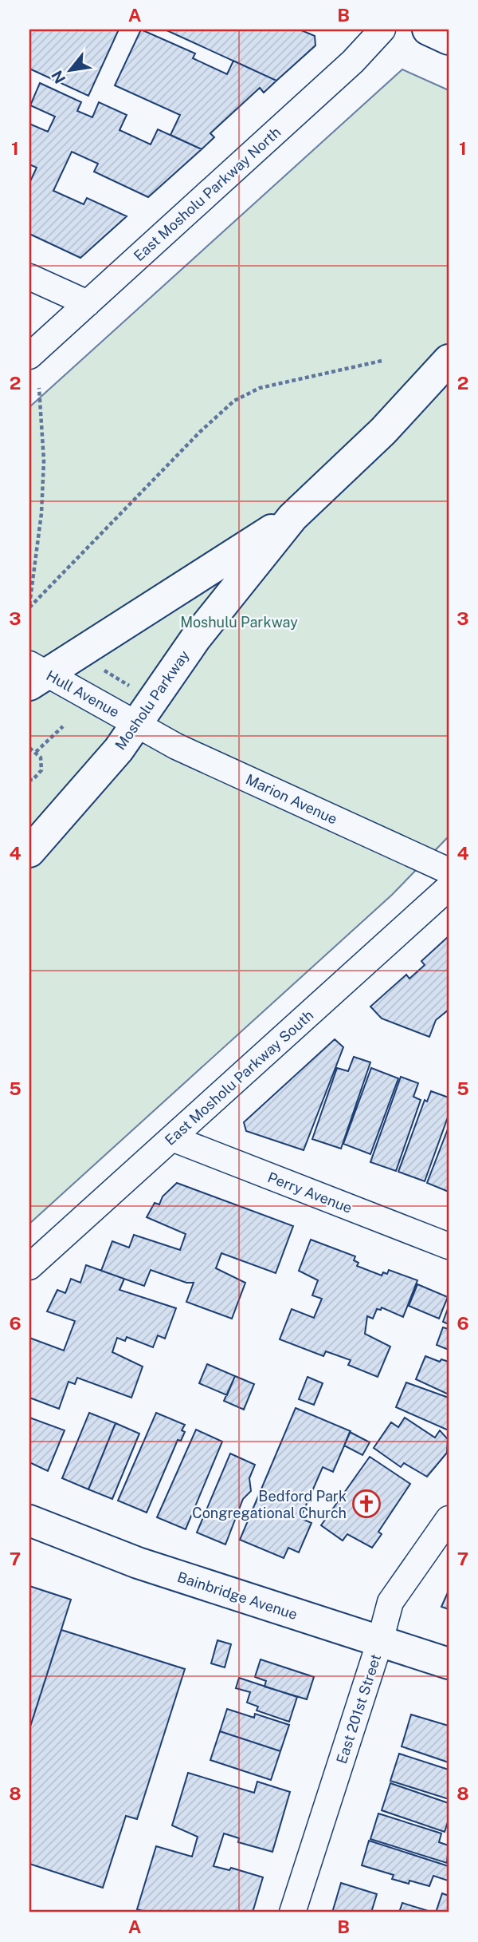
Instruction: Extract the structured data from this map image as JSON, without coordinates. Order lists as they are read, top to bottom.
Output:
{
  "streets": {
    "main road": ["Mosholu Parkway", "Bainbridge Avenue"],
    "street": [
      "East Mosholu Parkway North",
      "Hull Avenue",
      "Marion Avenue",
      "East Mosholu Parkway South",
      "Perry Avenue",
      "East 201st Street"
    ]
  },
  "crossings": [
    ["Hull Avenue", "Mosholu Parkway"],
    ["Hull Avenue", "Marion Avenue"],
    ["Mosholu Parkway", "Marion Avenue"],
    ["East Mosholu Parkway South", "Perry Avenue"],
    ["Bainbridge Avenue", "East 201st Street"]
  ],
  "parks": ["Moshulu Parkway"],
  "places": {
    "church": ["Bedford Park Congregational Church"]
  },
  "north": "bottom left",
  "grid": {
    "columns": ["A", "B"],
    "rows": [
      "1",
      "2",
      "3",
      "4",
      "5",
      "6",
      "7",
      "8"
    ]
  }
}
